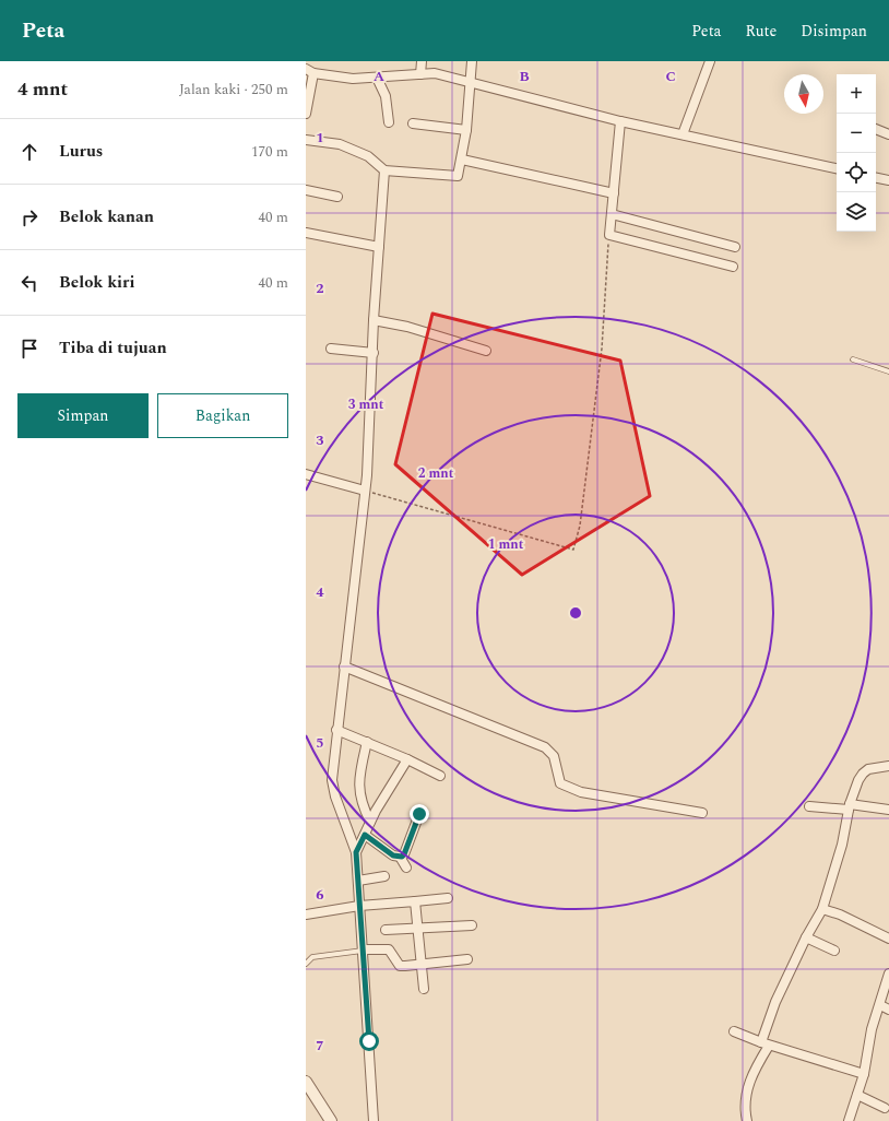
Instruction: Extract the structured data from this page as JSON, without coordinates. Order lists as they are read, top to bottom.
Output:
{
  "north": "bottom",
  "page": {
    "header": "Peta",
    "nav": ["Peta", "Rute", "Disimpan"],
    "heading": ["4 mnt", "Jalan kaki · 250 m"],
    "map_buttons": ["+", "−"],
    "list": [
      ["Lurus", "170 m"],
      ["Belok kanan", "40 m"],
      ["Belok kiri", "40 m"],
      "Tiba di tujuan"
    ],
    "buttons": ["Simpan", "Bagikan"]
  },
  "grid": {
    "columns": ["A", "B", "C"],
    "rows": [
      "1",
      "2",
      "3",
      "4",
      "5",
      "6",
      "7"
    ]
  },
  "rings": ["3 mnt", "2 mnt", "1 mnt"]
}
